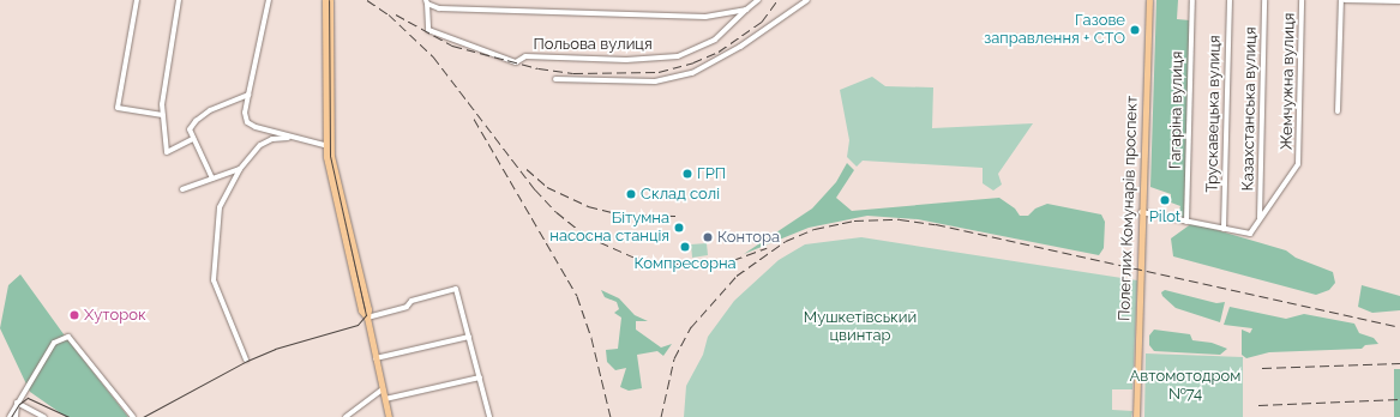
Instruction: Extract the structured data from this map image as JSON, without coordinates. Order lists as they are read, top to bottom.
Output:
{
  "streets": {
    "main road": ["Полеглих Комунарів проспект"],
    "street": [
      "Польова вулиця",
      "Жемчужна вулиця",
      "Казахстанська вулиця",
      "Гагаріна вулиця",
      "Трускавецька вулиця"
    ]
  },
  "crossings": [
    ["Жемчужна вулиця", "Казахстанська вулиця"]
  ],
  "parks": ["Мушкетівський цвинтар", "Автомотодром №74"],
  "places": [
    "Газове заправлення + СТО",
    "ГРП",
    "Склад солі",
    "Pilot",
    "Бітумна насосна станція",
    "Контора",
    "Компресорна",
    "Хуторок"
  ]
}
